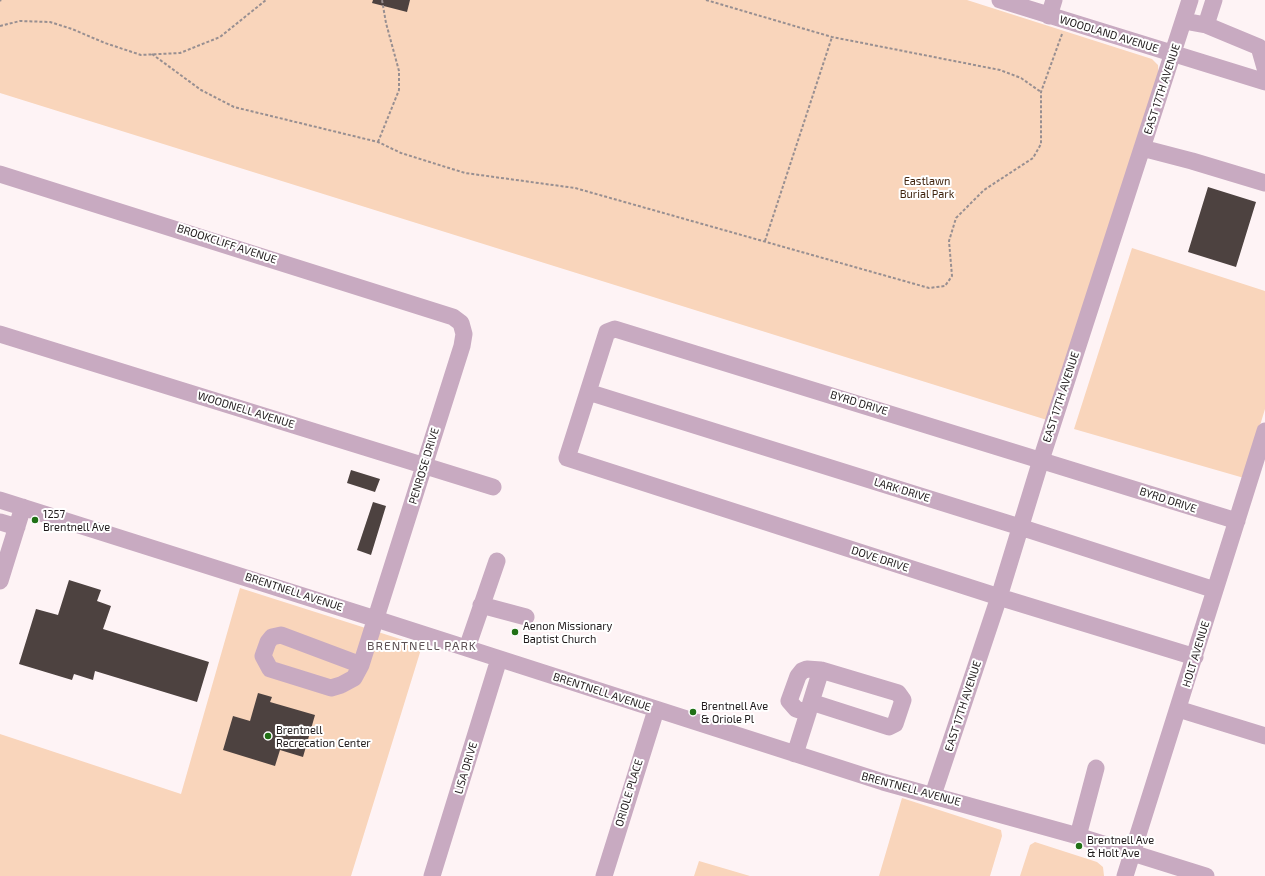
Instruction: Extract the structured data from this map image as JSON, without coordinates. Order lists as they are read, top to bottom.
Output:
{
  "streets": {
    "street": [
      "WOODLAND AVENUE",
      "EAST 17TH AVENUE",
      "BROOKCLIFF AVENUE",
      "BYRD DRIVE",
      "WOODNELL AVENUE",
      "PENROSE DRIVE",
      "LARK DRIVE",
      "DOVE DRIVE",
      "BRENTNELL AVENUE",
      "HOLT AVENUE",
      "LISA DRIVE",
      "ORIOLE PLACE"
    ]
  },
  "crossings": [
    ["WOODLAND AVENUE", "EAST 17TH AVENUE"],
    ["EAST 17TH AVENUE", "BYRD DRIVE"],
    ["EAST 17TH AVENUE", "LARK DRIVE"],
    ["EAST 17TH AVENUE", "DOVE DRIVE"],
    ["EAST 17TH AVENUE", "BRENTNELL AVENUE"],
    ["BROOKCLIFF AVENUE", "PENROSE DRIVE"],
    ["BYRD DRIVE", "LARK DRIVE"],
    ["BYRD DRIVE", "DOVE DRIVE"],
    ["BYRD DRIVE", "HOLT AVENUE"],
    ["WOODNELL AVENUE", "PENROSE DRIVE"],
    ["PENROSE DRIVE", "BRENTNELL AVENUE"],
    ["LARK DRIVE", "HOLT AVENUE"],
    ["DOVE DRIVE", "HOLT AVENUE"],
    ["BRENTNELL AVENUE", "HOLT AVENUE"],
    ["BRENTNELL AVENUE", "LISA DRIVE"],
    ["BRENTNELL AVENUE", "ORIOLE PLACE"]
  ],
  "districts": ["BRENTNELL PARK"],
  "parks": ["Eastlawn Burial Park"],
  "places": [
    "1257 Brentnell Ave",
    "Aenon Missionary Baptist Church",
    "Brentnell Ave & Oriole Pl",
    "Brentnell Recrecation Center",
    "Brentnell Ave & Holt Ave"
  ]
}
